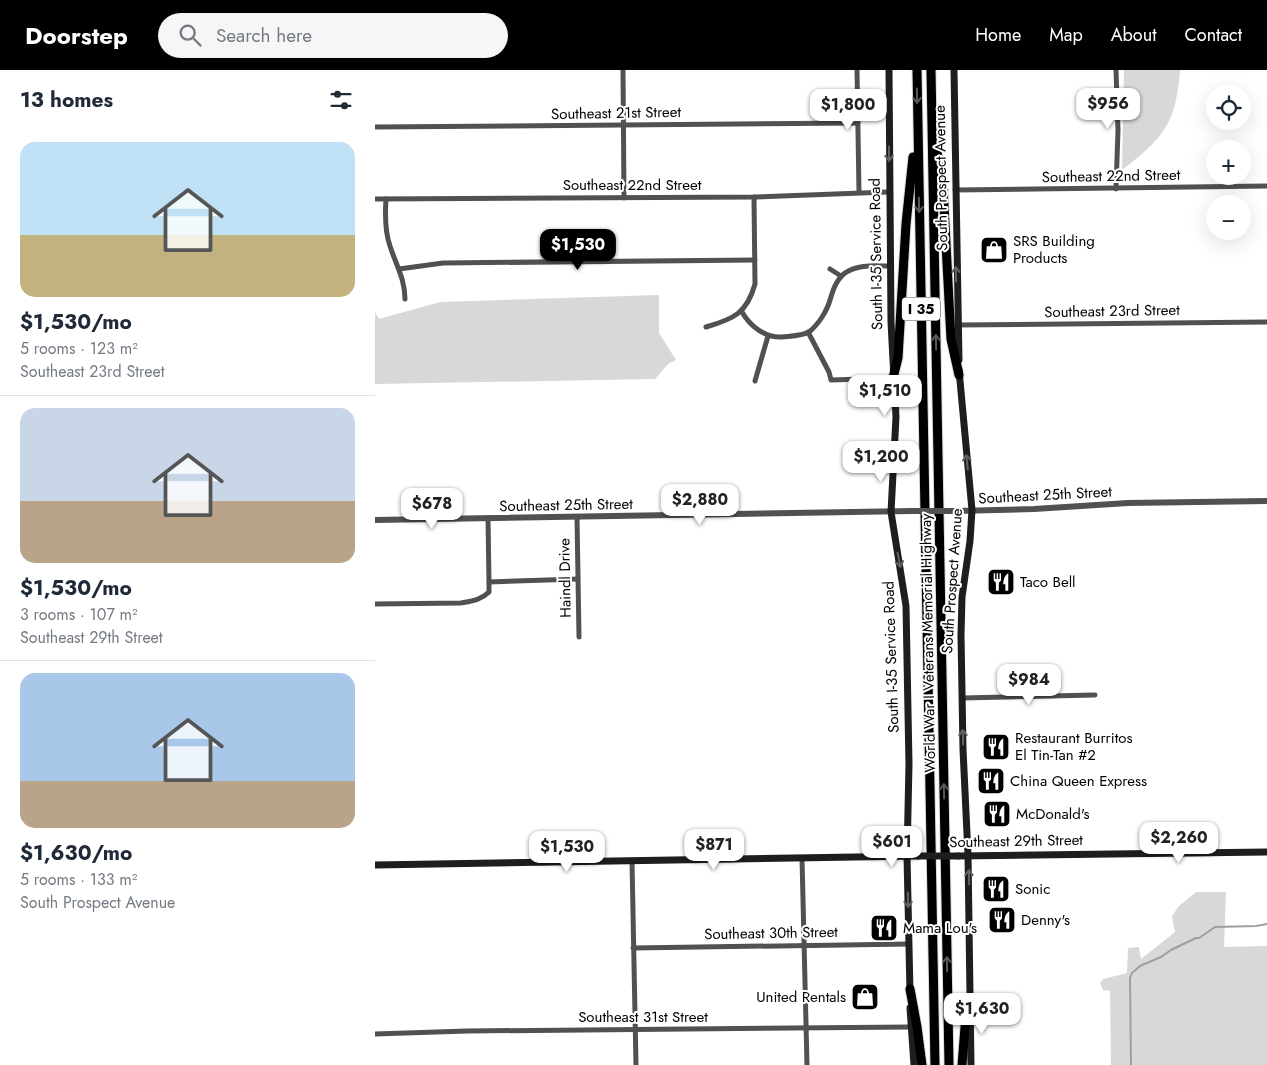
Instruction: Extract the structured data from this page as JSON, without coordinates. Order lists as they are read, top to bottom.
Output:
{
  "streets": {
    "highway": ["I 35", "World War I Veterans Memorial Highway"],
    "main road": ["South Prospect Avenue", "South I-35 Service Road", "Southeast 29th Street"],
    "street": [
      "Southeast 21st Street",
      "Southeast 22nd Street",
      "Southeast 23rd Street",
      "Southeast 25th Street",
      "Haindl Drive",
      "Southeast 30th Street",
      "Southeast 31st Street"
    ]
  },
  "crossings": [
    ["Southeast 22nd Street", "South Prospect Avenue"],
    ["Southeast 22nd Street", "South I-35 Service Road"],
    ["South Prospect Avenue", "Southeast 23rd Street"],
    ["South Prospect Avenue", "Southeast 25th Street"],
    ["South Prospect Avenue", "Southeast 29th Street"],
    ["South I-35 Service Road", "Southeast 25th Street"],
    ["South I-35 Service Road", "Southeast 29th Street"],
    ["South I-35 Service Road", "Southeast 30th Street"],
    ["South I-35 Service Road", "Southeast 31st Street"],
    ["Southeast 25th Street", "Haindl Drive"]
  ],
  "one_way": ["South Prospect Avenue", "South I-35 Service Road"],
  "places": {
    "shop": ["SRS Building Products", "United Rentals"],
    "restaurant": [
      "Taco Bell",
      "Restaurant Burritos El Tin-Tan #2",
      "China Queen Express",
      "McDonald's",
      "Sonic",
      "Denny's",
      "Mama Lou's"
    ]
  },
  "page": {
    "header": "Doorstep",
    "search": "Search here",
    "nav": [
      "Home",
      "Map",
      "About",
      "Contact"
    ],
    "heading": "13 homes",
    "map_buttons": ["+", "−"],
    "price": [
      "$956",
      "$1,800",
      "$1,530",
      "$1,510",
      "$1,200",
      "$2,880",
      "$678",
      "$984",
      "$2,260",
      "$601",
      "$871",
      "$1,530",
      "$1,630"
    ],
    "list": [
      {
        "name": "$1,530/mo",
        "note": "5 rooms · 123 m² · Southeast 23rd Street"
      },
      {
        "name": "$1,530/mo",
        "note": "3 rooms · 107 m² · Southeast 29th Street"
      },
      {
        "name": "$1,630/mo",
        "note": "5 rooms · 133 m² · South Prospect Avenue"
      }
    ]
  }
}
